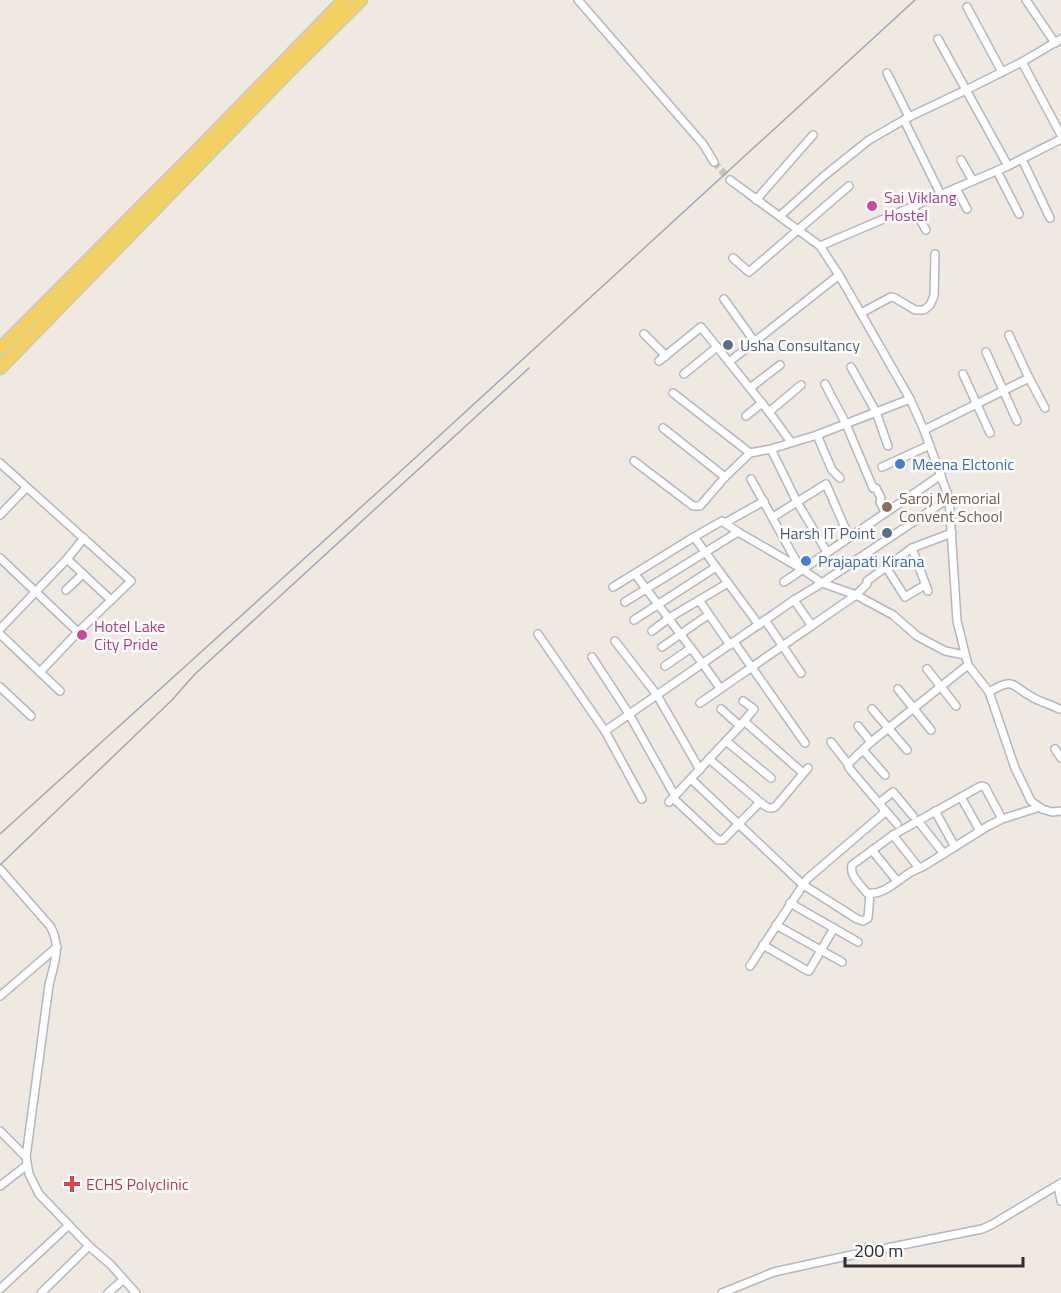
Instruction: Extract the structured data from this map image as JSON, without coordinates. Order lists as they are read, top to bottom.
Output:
{
  "places": {
    "other": [
      "Sai Viklang Hostel",
      "Usha Consultancy",
      "Meena Elctonic",
      "Saroj Memorial Convent School",
      "Harsh IT Point",
      "Prajapati Kirana",
      "Hotel Lake City Pride"
    ],
    "health": ["ECHS Polyclinic"]
  },
  "scale_bar": "200 m"
}
